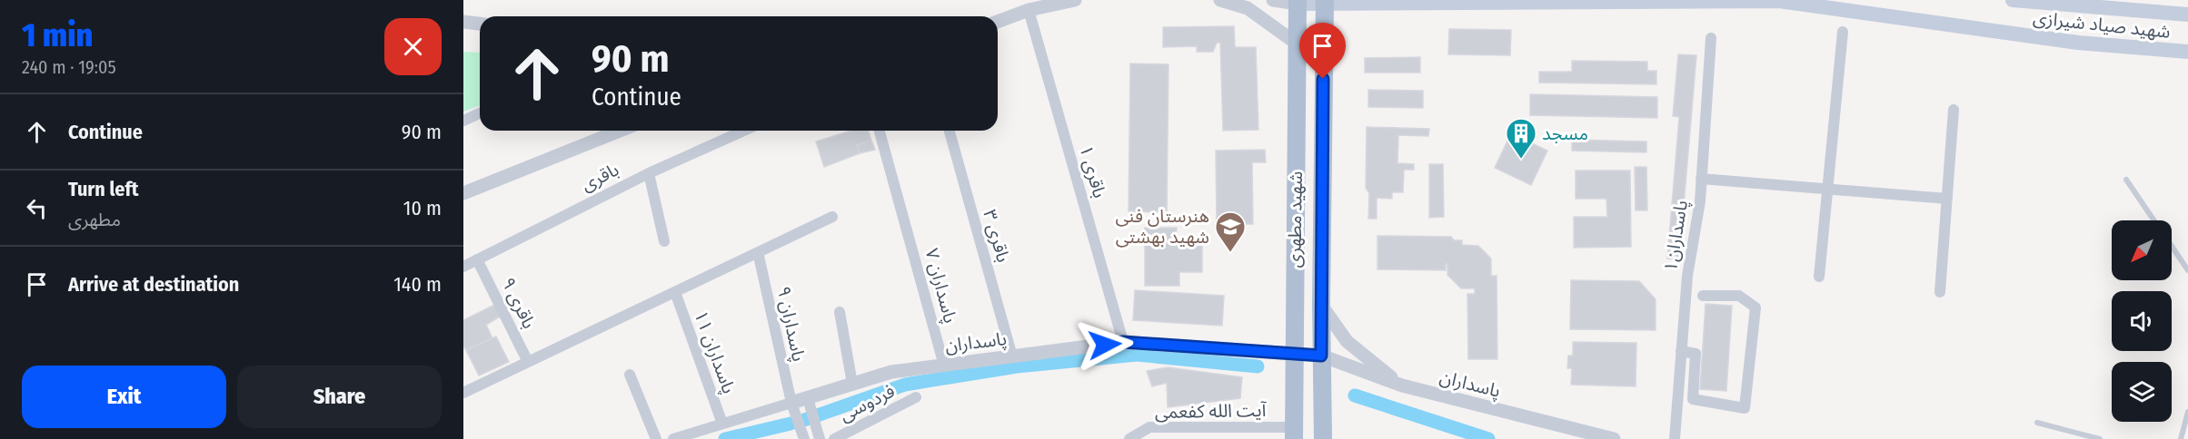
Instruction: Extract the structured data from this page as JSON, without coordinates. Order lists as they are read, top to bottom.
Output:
{
  "streets": {
    "main road": ["شهید صیاد شیرازی", "شهید مطهری"],
    "street": [
      "باقری ۱",
      "باقری",
      "باقری ۳",
      "پاسداران۱",
      "پاسداران ۷",
      "باقری ۹",
      "پاسداران ۹",
      "پاسداران",
      "پاسداران ۱۱",
      "فردوسی",
      "آیت الله کفعمی"
    ]
  },
  "crossings": [
    ["شهید صیاد شیرازی", "شهید مطهری"],
    ["باقری ۱", "پاسداران"],
    ["باقری", "باقری ۹"],
    ["شهید مطهری", "پاسداران"],
    ["شهید مطهری", "آیت الله کفعمی"],
    ["باقری ۳", "پاسداران"],
    ["پاسداران ۷", "پاسداران"],
    ["پاسداران ۹", "پاسداران"],
    ["پاسداران", "پاسداران ۱۱"]
  ],
  "places": {
    "building": ["مسجد"],
    "school or university": ["هنرستان فنی شهید بهشتی"]
  },
  "north": "bottom left",
  "page": {
    "heading": ["1 min", "240 m · 19:05"],
    "turn": ["90 m", "Continue"],
    "list": [
      {
        "name": "Continue",
        "value": "90 m"
      },
      {
        "name": "Turn left",
        "note": "مطهری",
        "value": "10 m"
      },
      {
        "name": "Arrive at destination",
        "value": "140 m"
      }
    ],
    "buttons": ["Exit", "Share"]
  }
}
